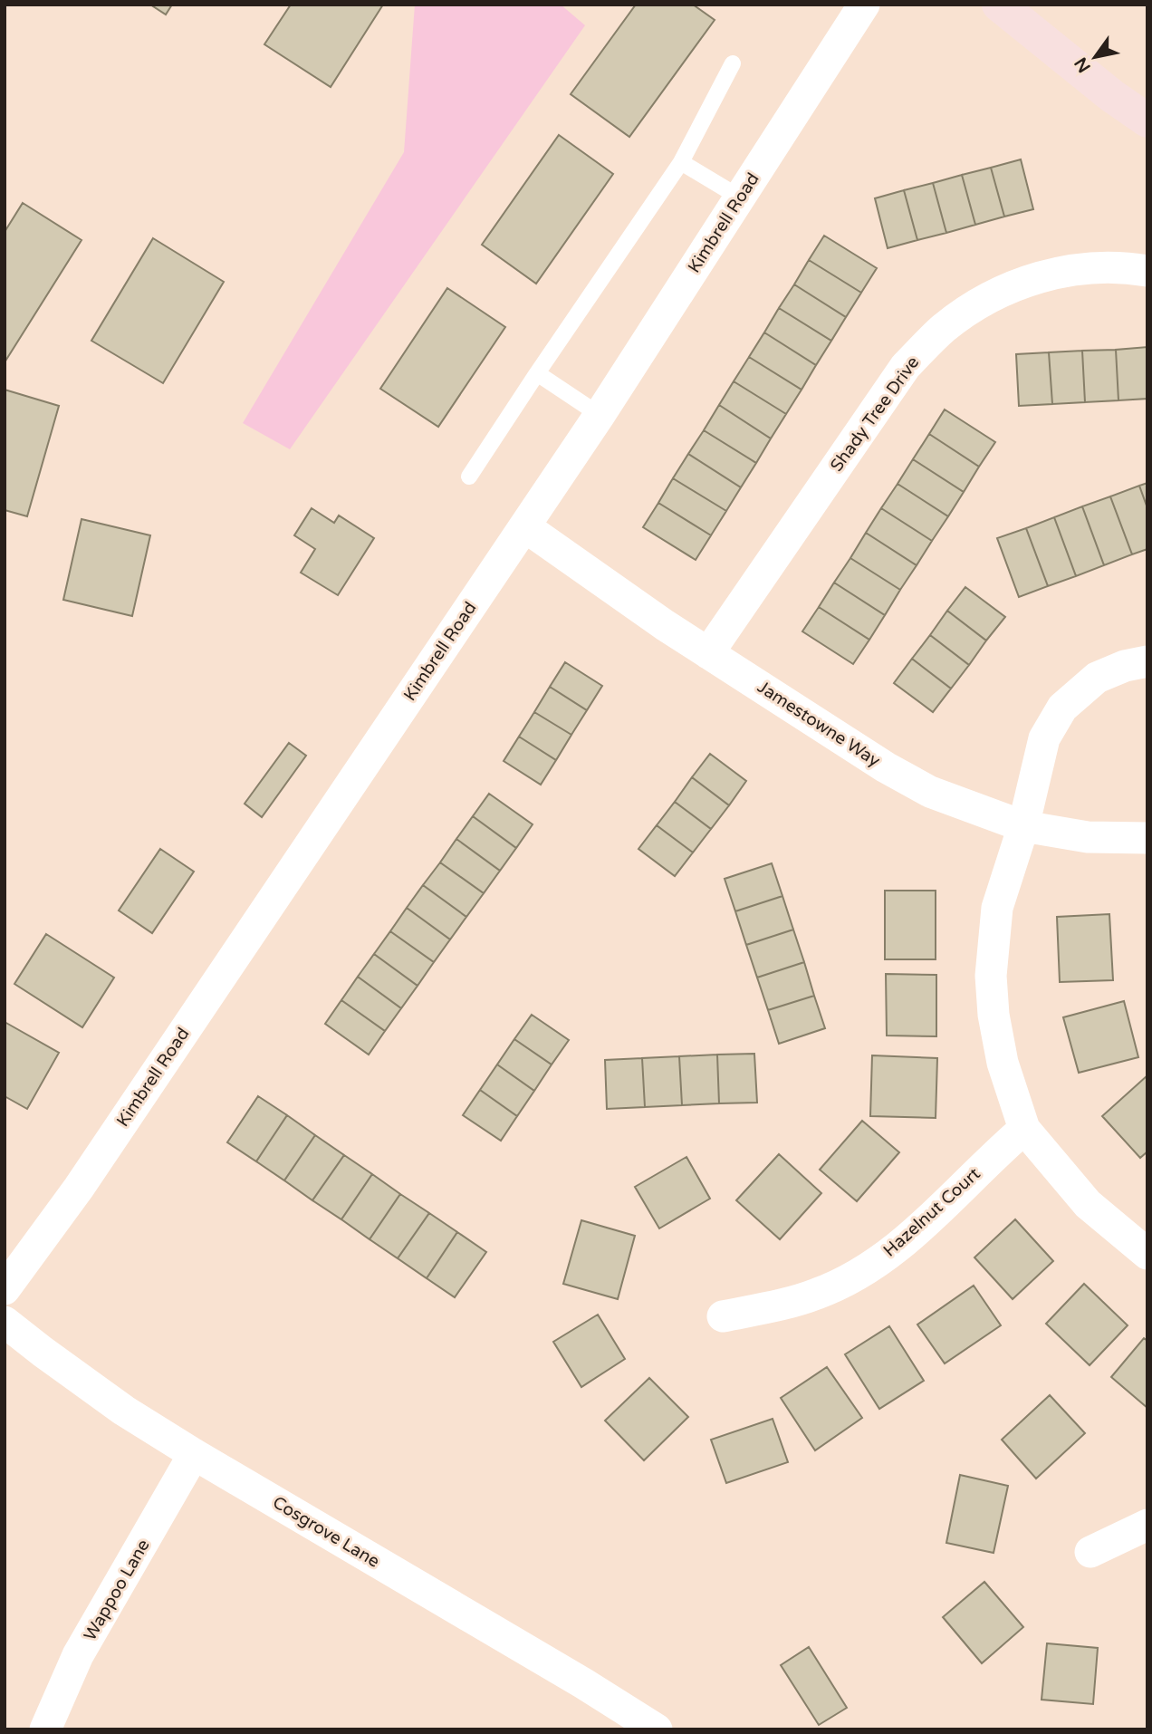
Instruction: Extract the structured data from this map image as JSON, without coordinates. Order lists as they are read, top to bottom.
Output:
{
  "streets": {
    "street": [
      "Kimbrell Road",
      "Shady Tree Drive",
      "Jamestowne Way",
      "Hazelnut Court",
      "Cosgrove Lane",
      "Wappoo Lane"
    ]
  },
  "crossings": [
    ["Kimbrell Road", "Jamestowne Way"],
    ["Shady Tree Drive", "Jamestowne Way"],
    ["Cosgrove Lane", "Wappoo Lane"]
  ],
  "north": "bottom left"
}
